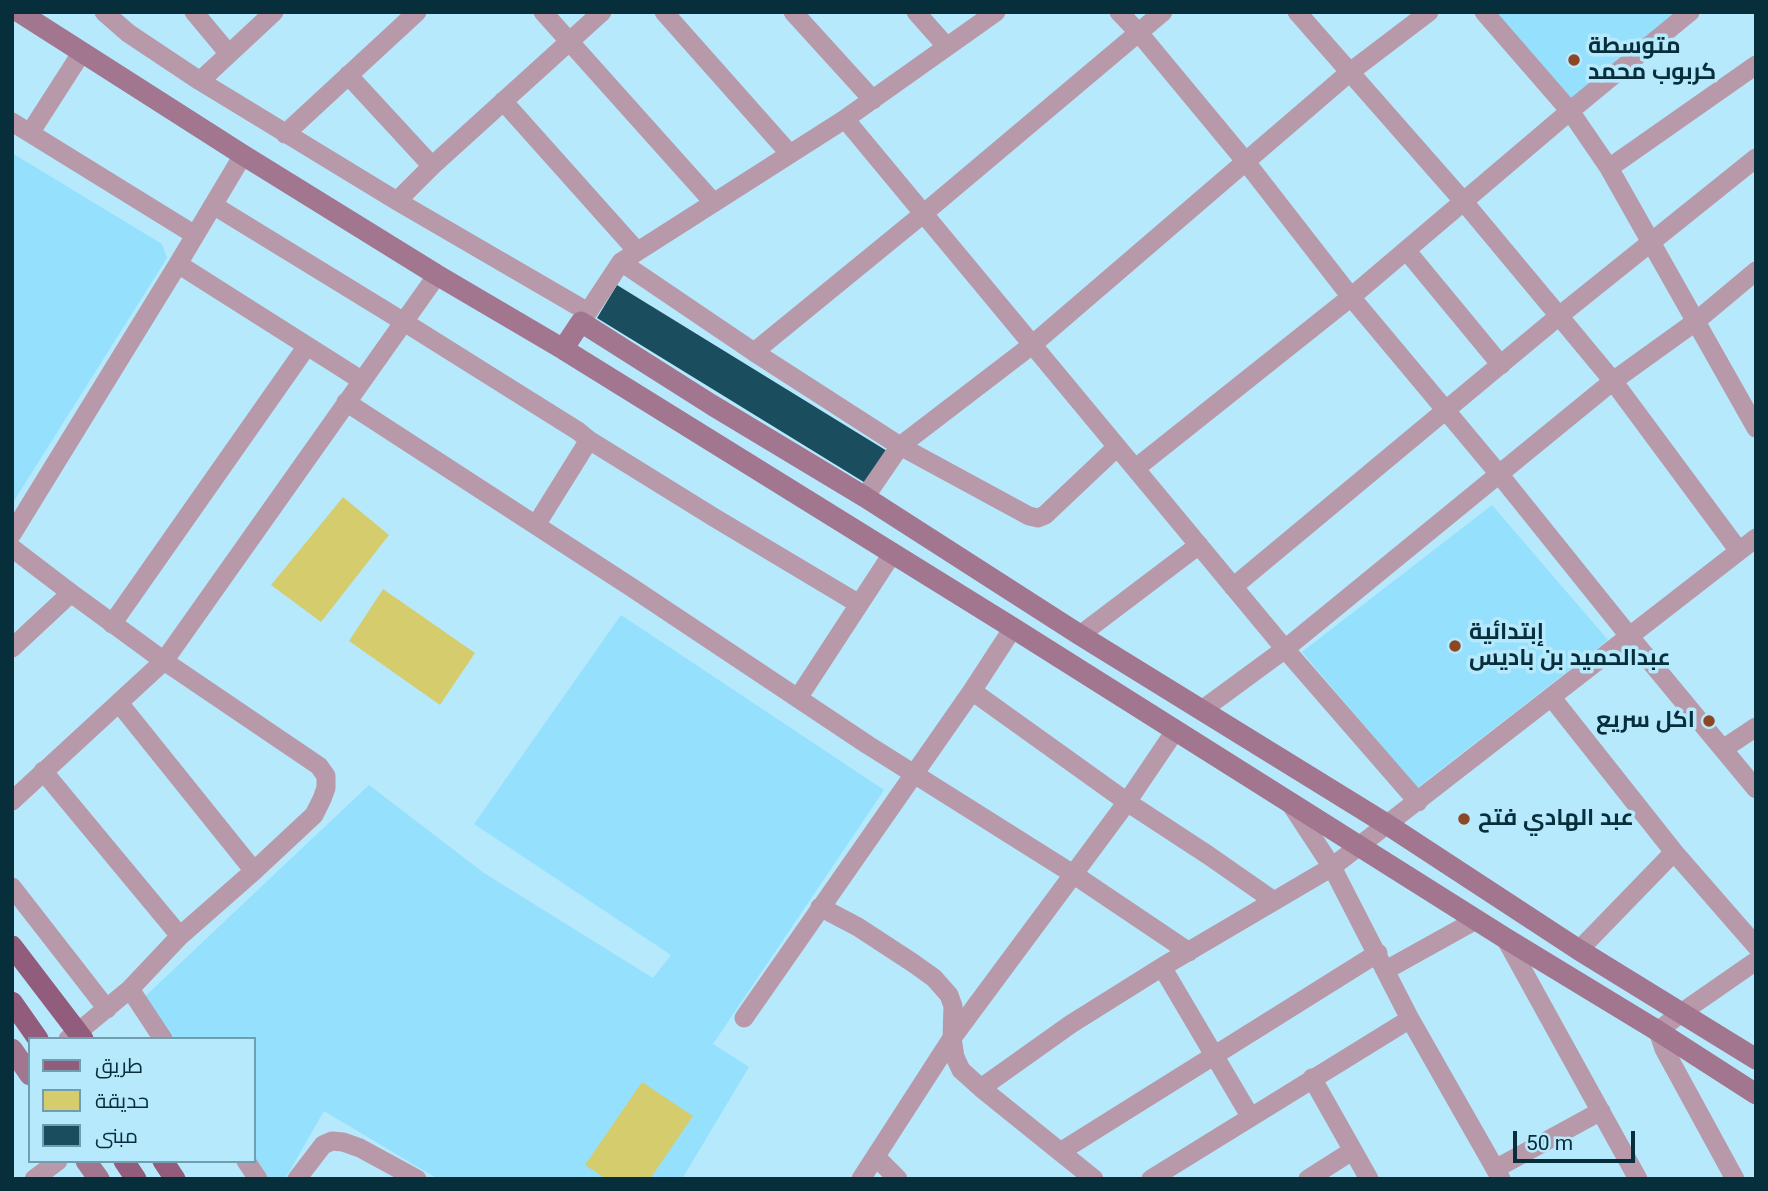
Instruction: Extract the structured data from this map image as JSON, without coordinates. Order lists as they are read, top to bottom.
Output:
{
  "places": [
    "متوسطة كربوب محمد",
    "إبتدائية عبدالحميد بن باديس",
    "اكل سريع",
    "عبد الهادي فتح"
  ],
  "legend": ["طريق", "حديقة", "مبنى"],
  "scale_bar": "50 m"
}
